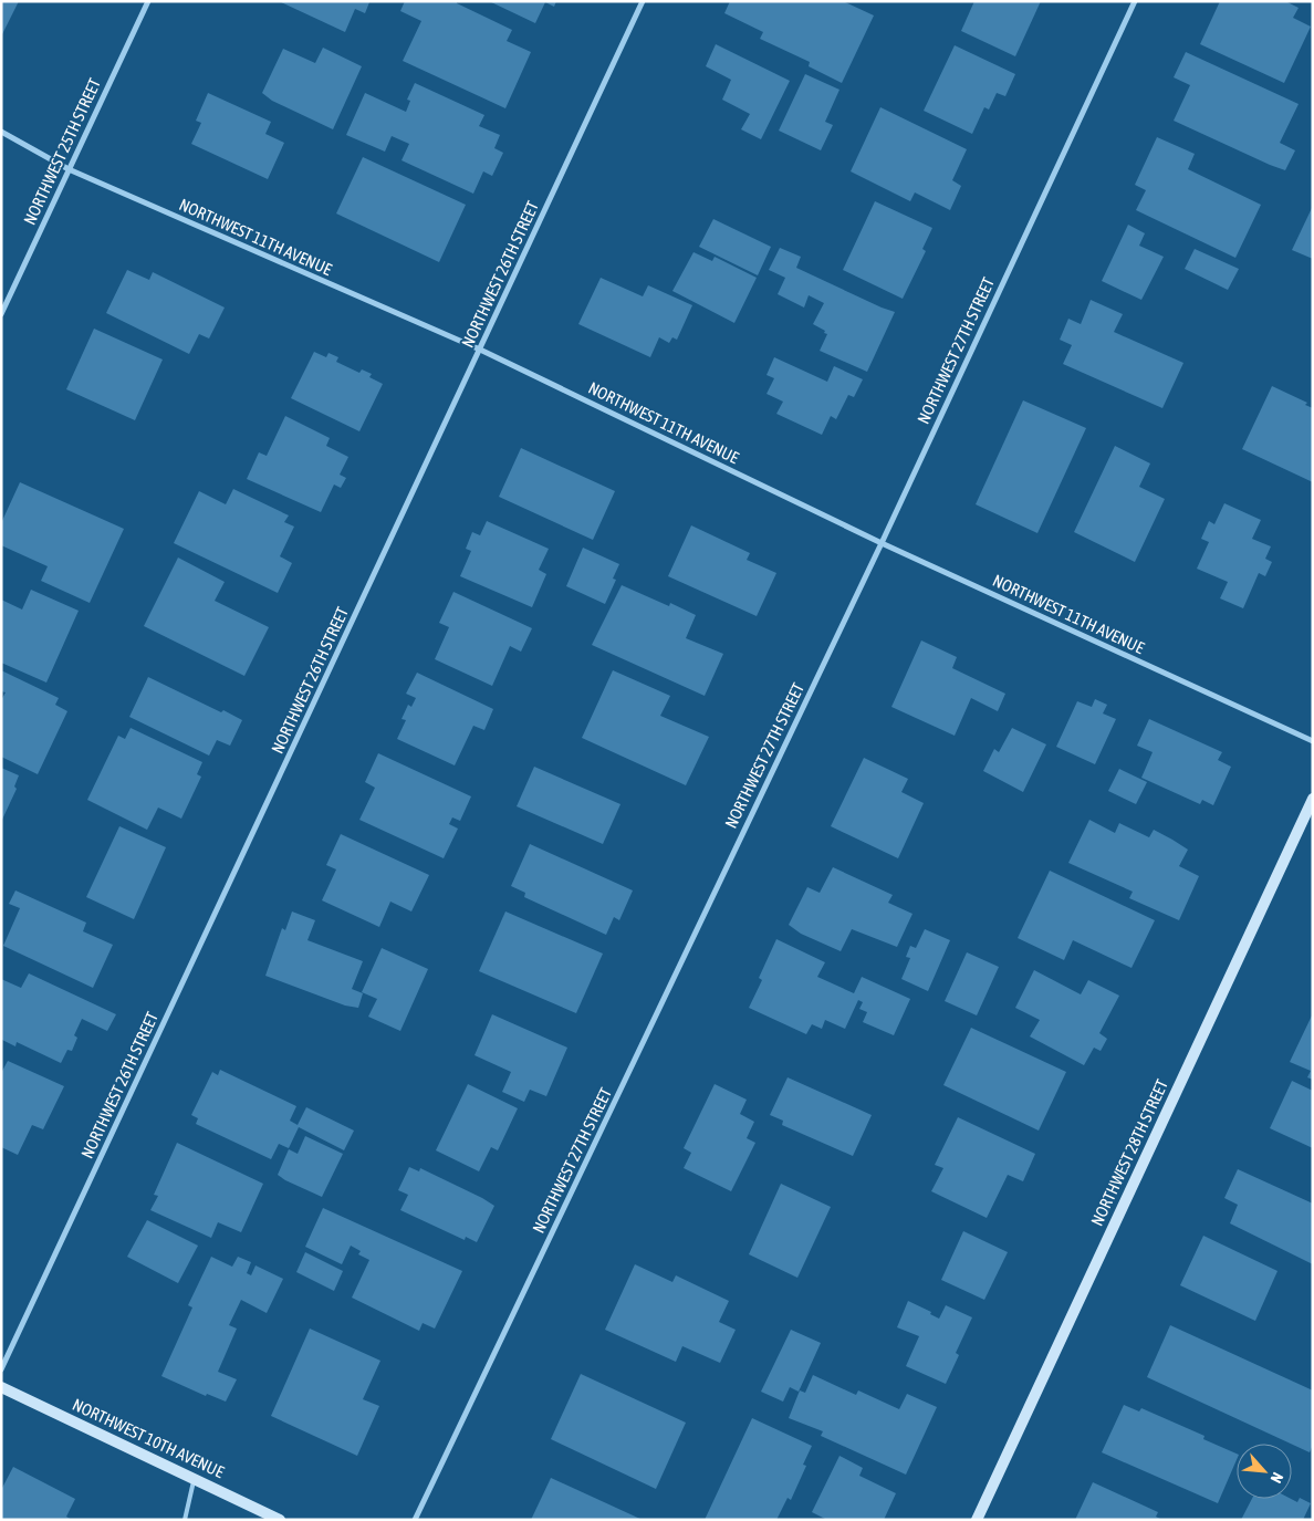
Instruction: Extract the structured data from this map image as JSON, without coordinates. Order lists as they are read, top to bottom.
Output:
{
  "streets": {
    "street": [
      "NORTHWEST 25TH STREET",
      "NORTHWEST 11TH AVENUE",
      "NORTHWEST 26TH STREET",
      "NORTHWEST 27TH STREET",
      "NORTHWEST 28TH STREET",
      "NORTHWEST 10TH AVENUE"
    ]
  },
  "crossings": [
    ["NORTHWEST 25TH STREET", "NORTHWEST 11TH AVENUE"],
    ["NORTHWEST 11TH AVENUE", "NORTHWEST 26TH STREET"],
    ["NORTHWEST 11TH AVENUE", "NORTHWEST 27TH STREET"]
  ],
  "north": "bottom right"
}
